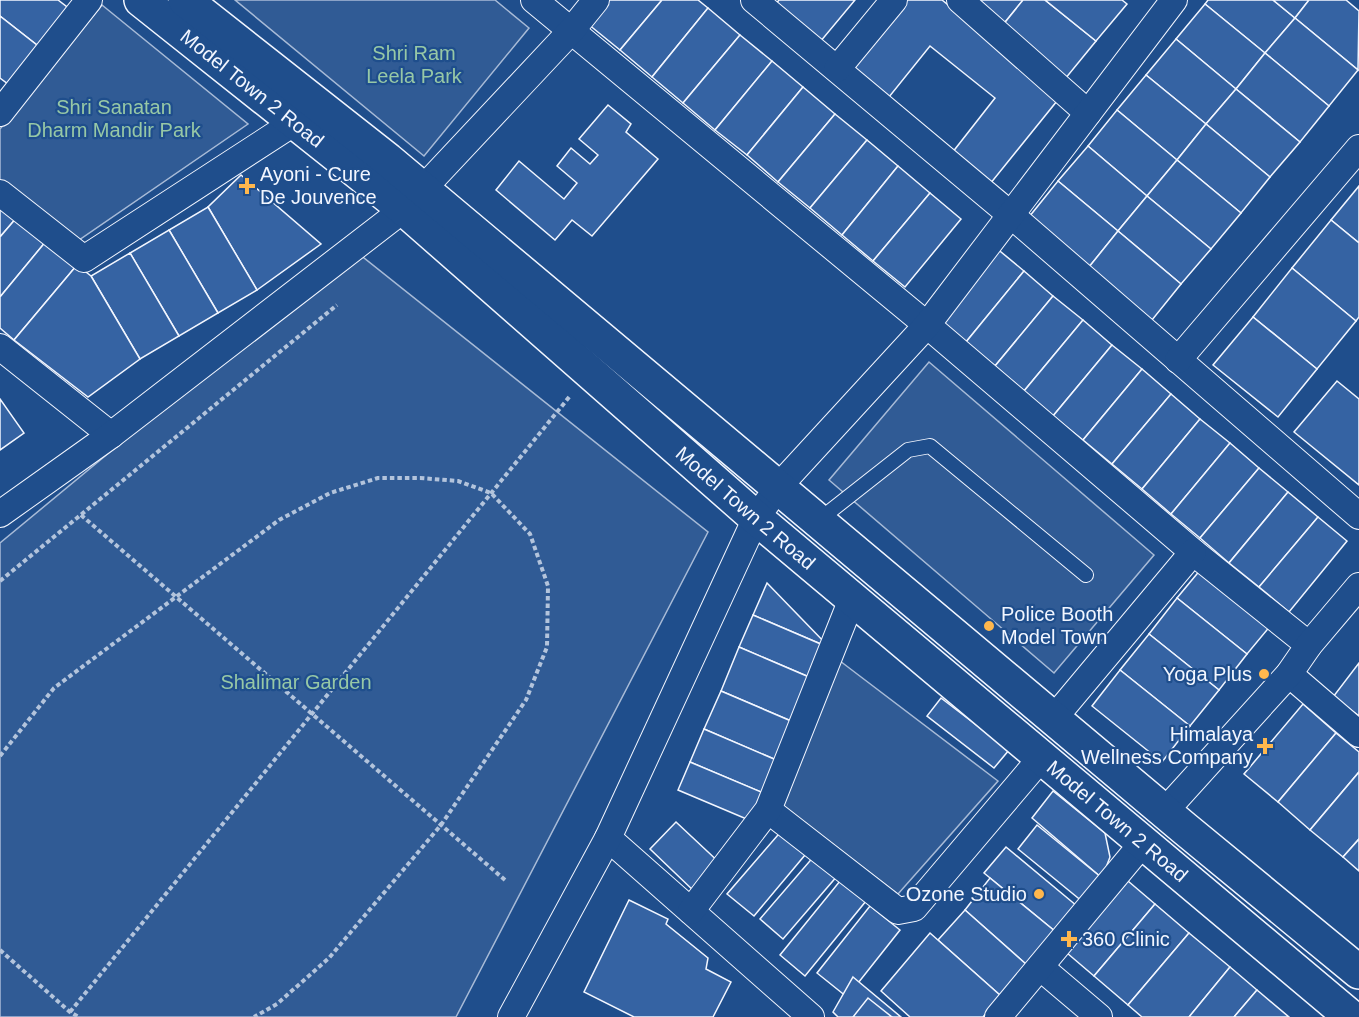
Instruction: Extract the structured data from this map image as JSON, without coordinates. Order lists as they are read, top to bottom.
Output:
{
  "streets": {
    "street": ["Model Town 2 Road"]
  },
  "parks": ["Shri Ram Leela Park", "Shri Sanatan Dharm Mandir Park", "Shalimar Garden"],
  "places": {
    "health": ["Ayoni - Cure De Jouvence", "Himalaya Wellness Company", "360 Clinic"],
    "other": ["Police Booth Model Town", "Yoga Plus", "Ozone Studio"]
  }
}
